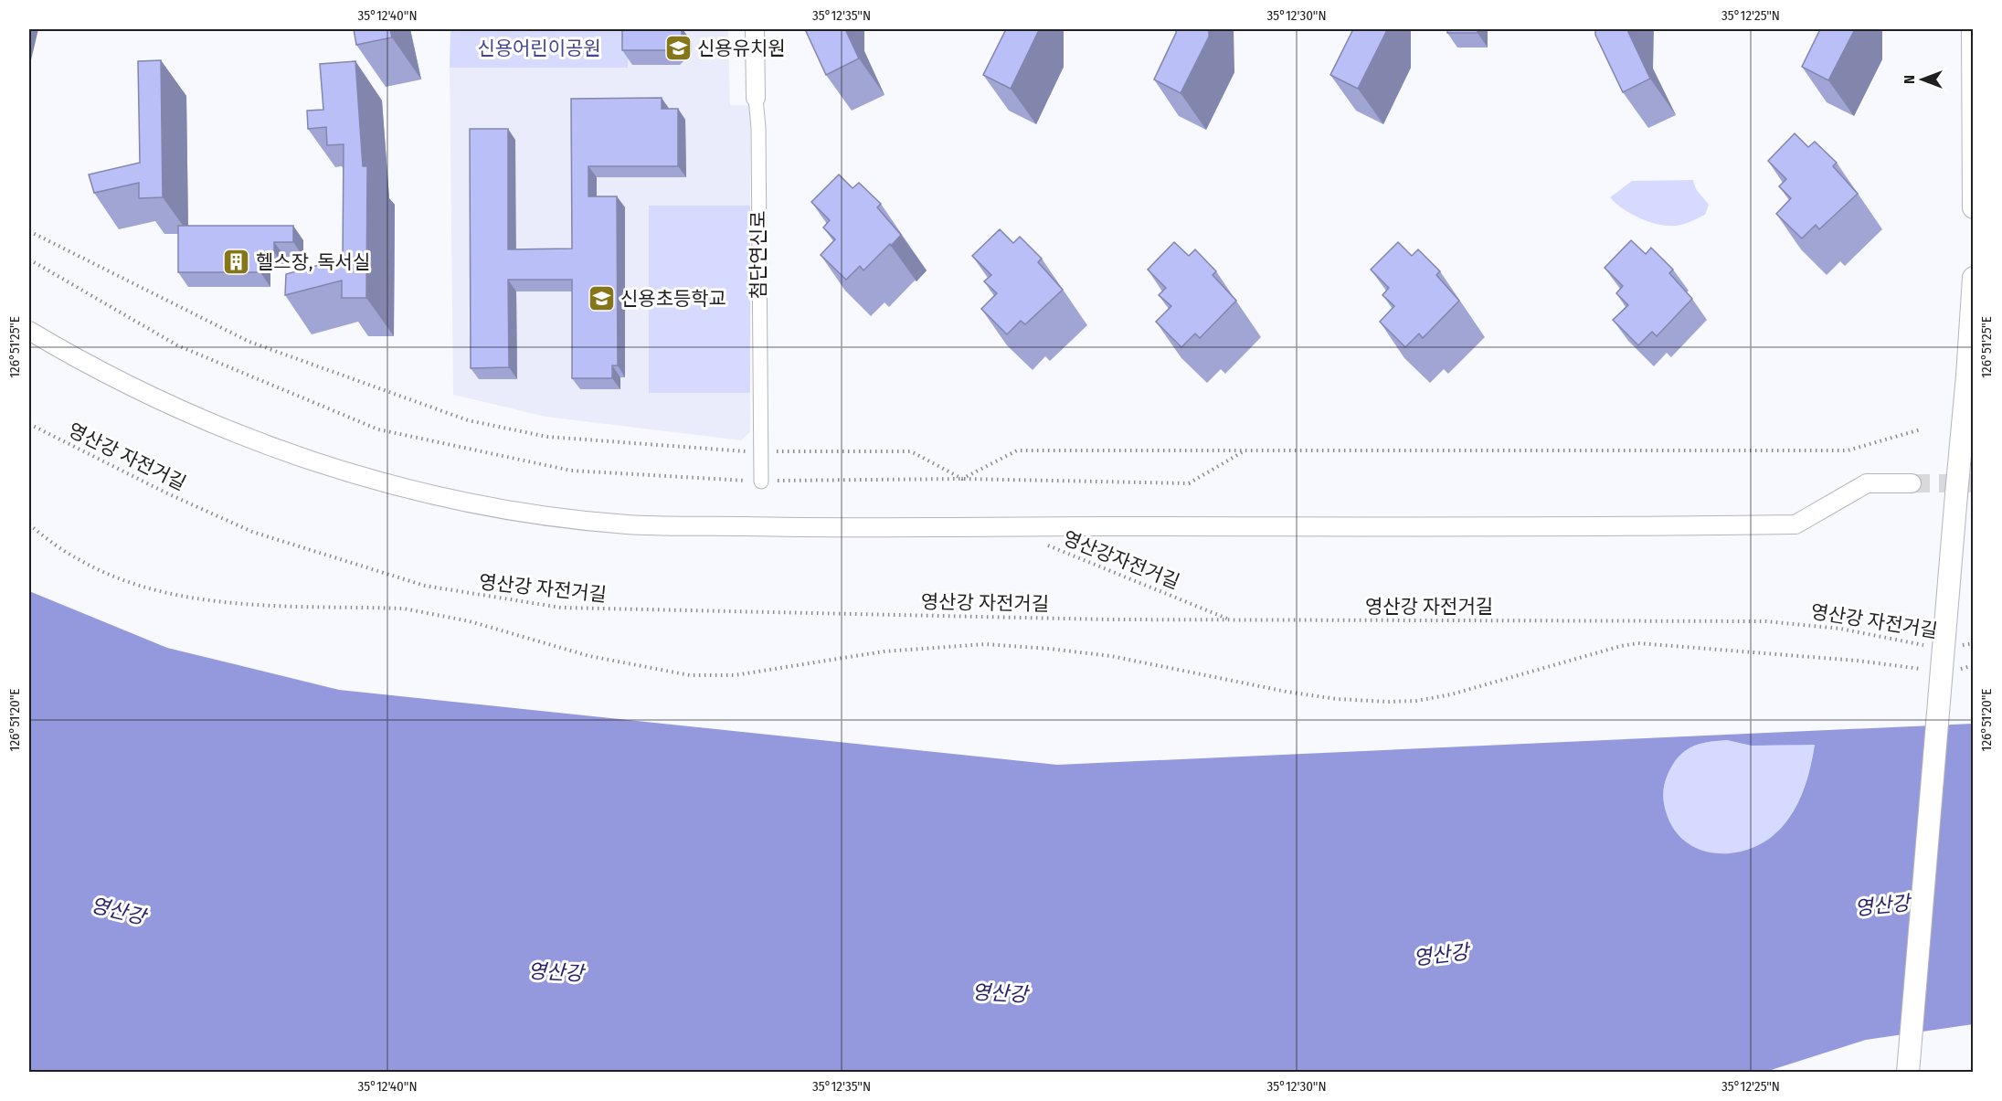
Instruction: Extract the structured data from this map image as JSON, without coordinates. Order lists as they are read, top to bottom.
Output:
{
  "streets": {
    "street": ["첨단연신로"],
    "path": ["영산강 자전거길", "영산강자전거길"]
  },
  "crossings": [
    ["영산강 자전거길", "영산강자전거길"]
  ],
  "water": ["영산강"],
  "parks": ["신용어린이공원"],
  "places": {
    "school or university": ["신용유치원", "신용초등학교"],
    "building": ["헬스장, 독서실"]
  },
  "north": "left",
  "coordinates": [
    "35°12'40\"N",
    "35°12'35\"N",
    "35°12'30\"N",
    "35°12'25\"N",
    "126°51'25\"E",
    "126°51'20\"E"
  ]
}
